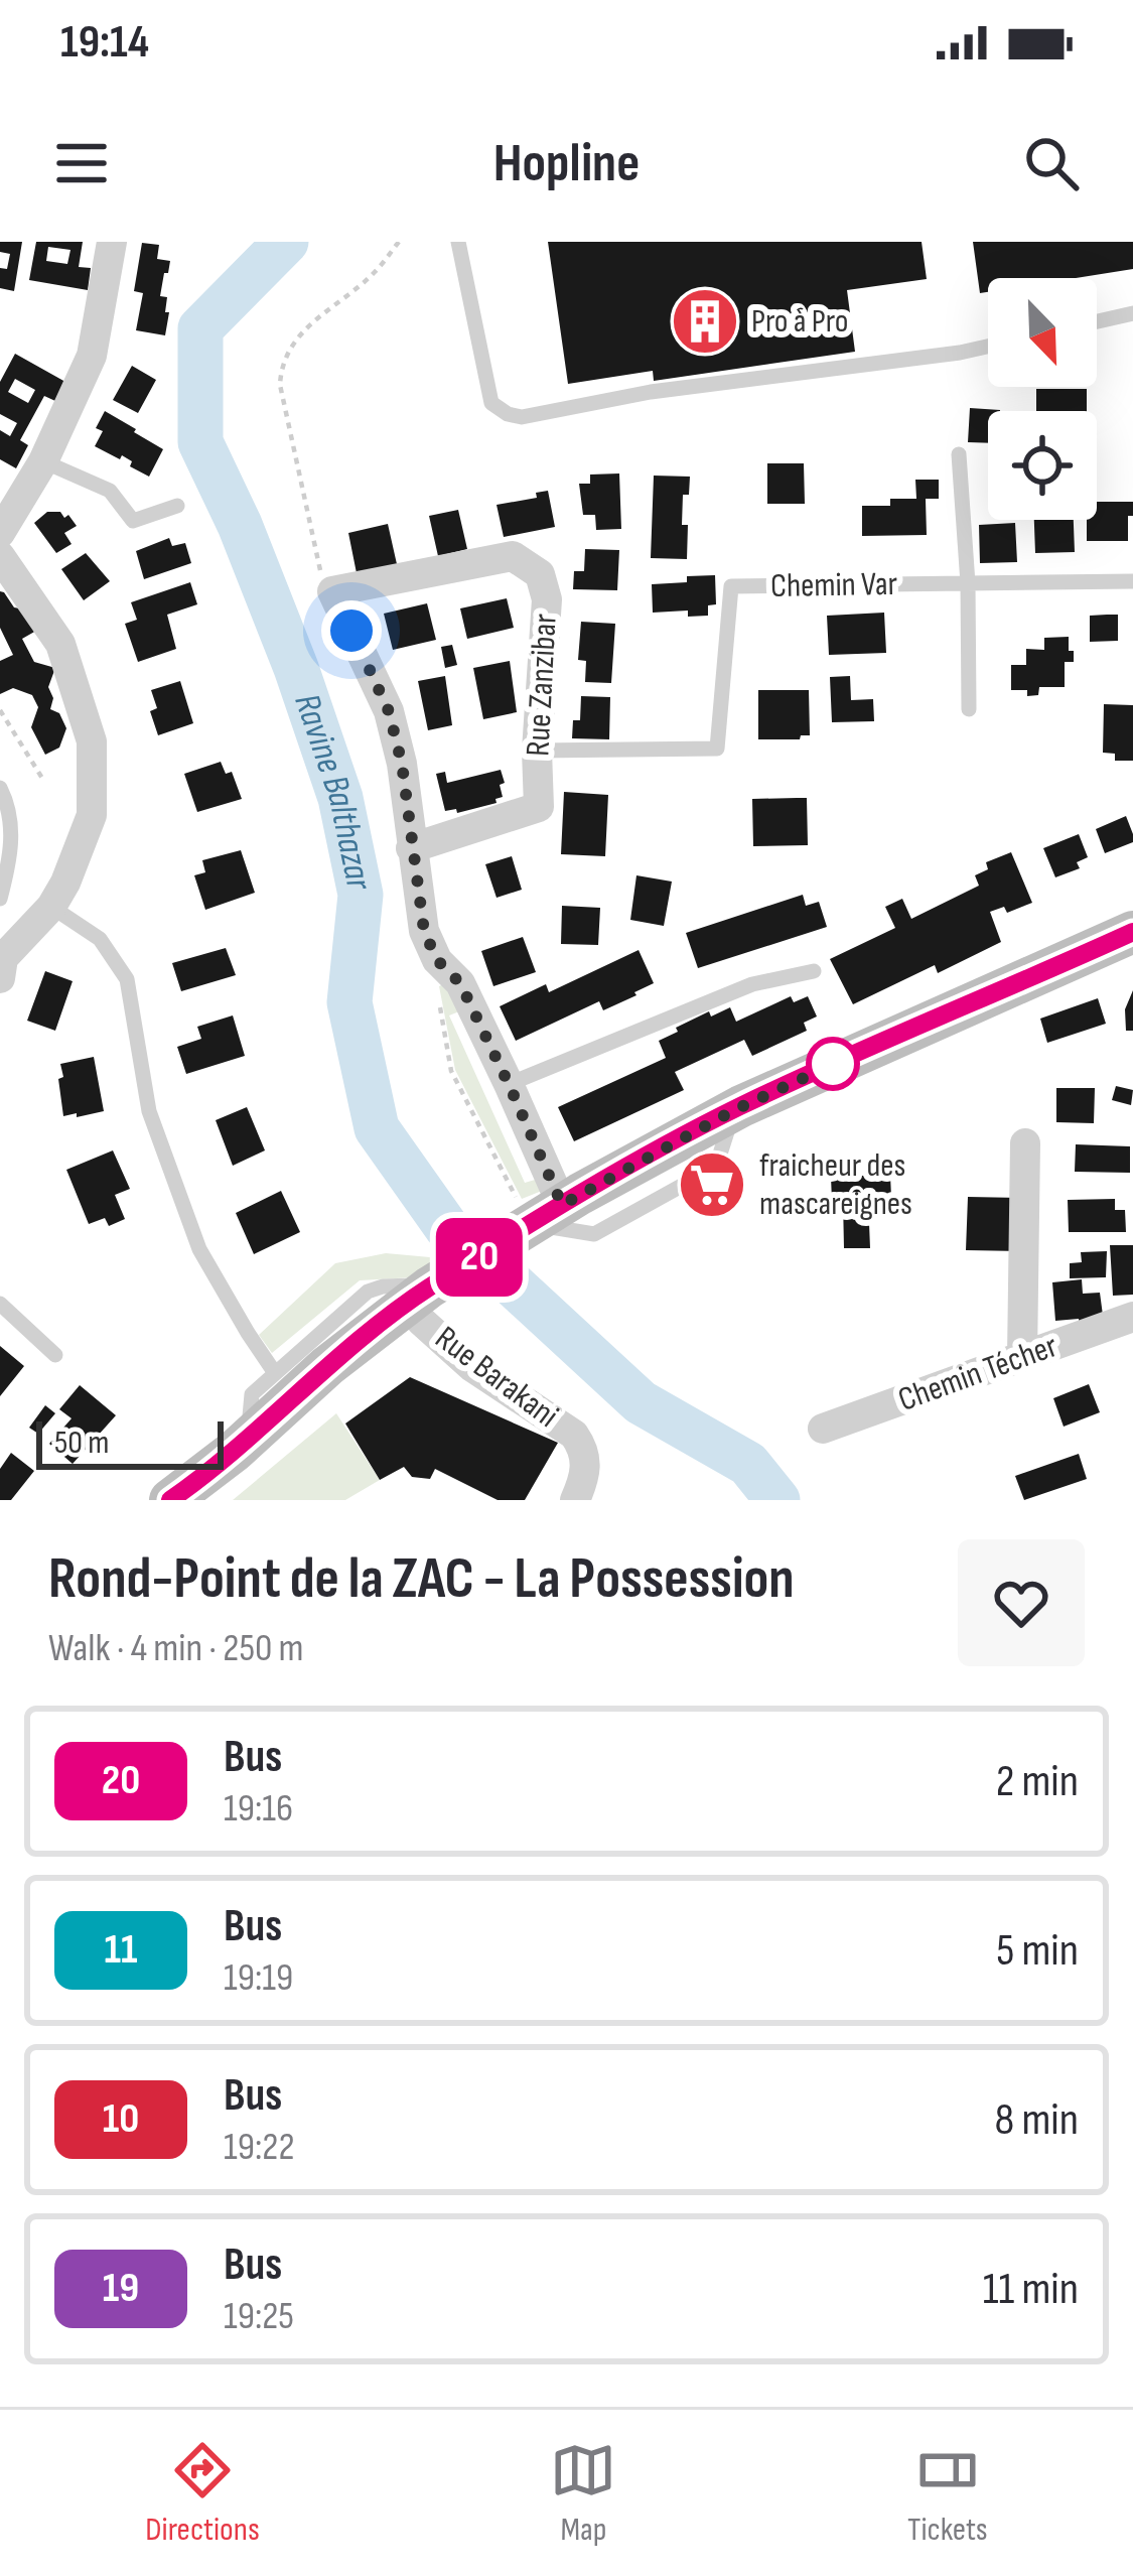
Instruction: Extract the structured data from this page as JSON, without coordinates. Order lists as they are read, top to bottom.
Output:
{
  "streets": {
    "street": ["Rue Zanzibar", "Chemin Técher", "Rue Barakani"],
    "lane": ["Chemin Var"]
  },
  "crossings": [
    ["Chemin Var", "Rue Zanzibar"]
  ],
  "water": ["Ravine Balthazar"],
  "places": {
    "building": ["Pro à Pro"],
    "supermarket": ["fraicheur des mascareignes"]
  },
  "lines": ["bus line 20"],
  "scale_bar": "50 m",
  "north": "bottom right",
  "page": {
    "status": "19:14",
    "header": "Hopline",
    "on_map": "20",
    "scale": "50 m",
    "heading": ["Rond-Point de la ZAC - La Possession", "Walk · 4 min · 250 m"],
    "list": [
      {
        "mark": "20",
        "name": "Bus",
        "note": "19:16",
        "value": "2 min"
      },
      {
        "mark": "11",
        "name": "Bus",
        "note": "19:19",
        "value": "5 min"
      },
      {
        "mark": "10",
        "name": "Bus",
        "note": "19:22",
        "value": "8 min"
      },
      {
        "mark": "19",
        "name": "Bus",
        "note": "19:25",
        "value": "11 min"
      }
    ],
    "tabs": ["Directions", "Map", "Tickets"]
  }
}
